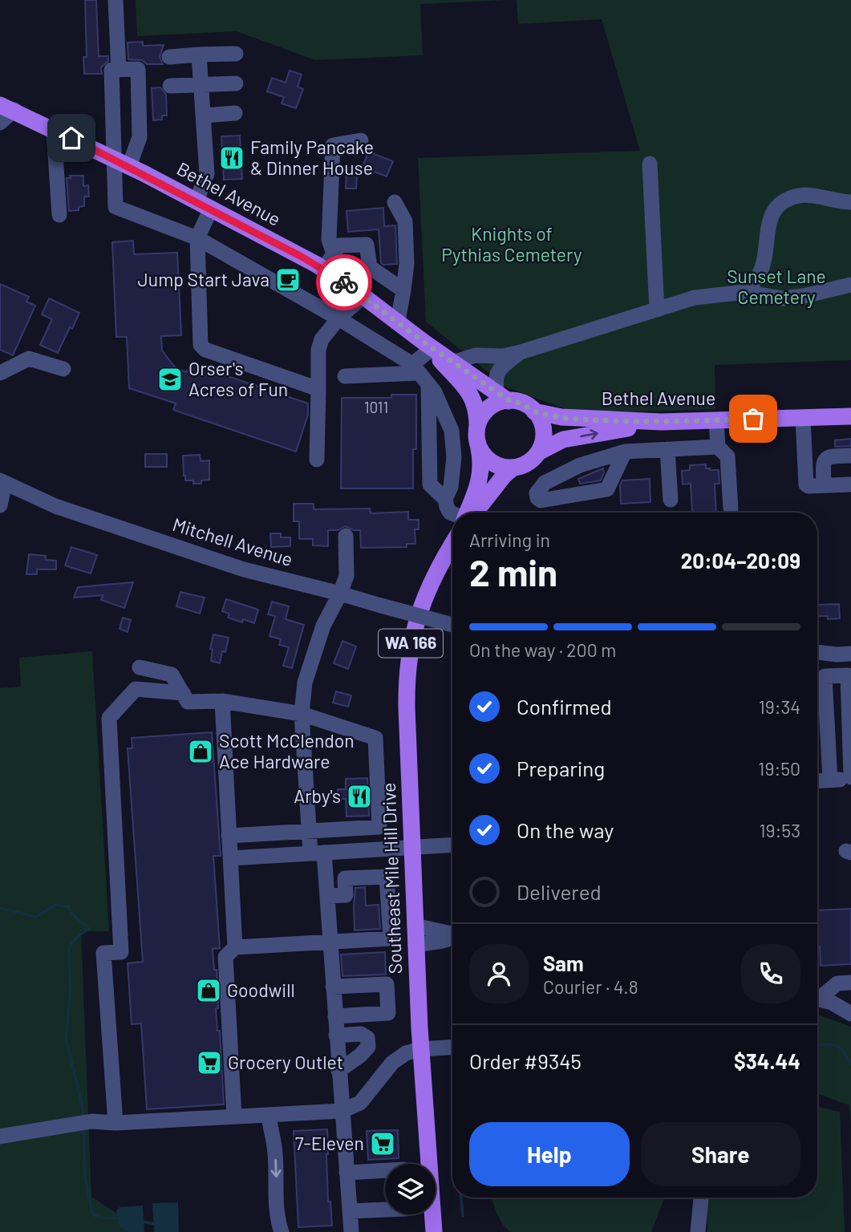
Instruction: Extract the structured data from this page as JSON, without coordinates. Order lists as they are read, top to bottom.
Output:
{
  "streets": {
    "main road": ["Bethel Avenue", "WA 166", "Southeast Mile Hill Drive"],
    "street": ["Mitchell Avenue"]
  },
  "crossings": [
    ["Bethel Avenue", "WA 166"],
    ["Bethel Avenue", "Southeast Mile Hill Drive"],
    ["WA 166", "Southeast Mile Hill Drive"]
  ],
  "parks": ["Knights of Pythias Cemetery", "Sunset Lane Cemetery"],
  "places": {
    "restaurant": ["Family Pancake & Dinner House", "Arby's"],
    "cafe": ["Jump Start Java"],
    "school or university": ["Orser's Acres of Fun"],
    "shop": ["Scott McClendon Ace Hardware", "Goodwill"],
    "supermarket": ["Grocery Outlet", "7-Eleven"]
  },
  "house_numbers": ["1011"],
  "page": {
    "heading": ["2 min", "Arriving in", "20:04–20:09"],
    "panel": [
      "Sam",
      "Courier · 4.8",
      "Order #9345",
      "$34.44"
    ],
    "bar": "On the way · 200 m",
    "list": [
      ["Confirmed", "19:34"],
      ["Preparing", "19:50"],
      ["On the way", "19:53"],
      "Delivered"
    ],
    "buttons": ["Help", "Share"]
  }
}
